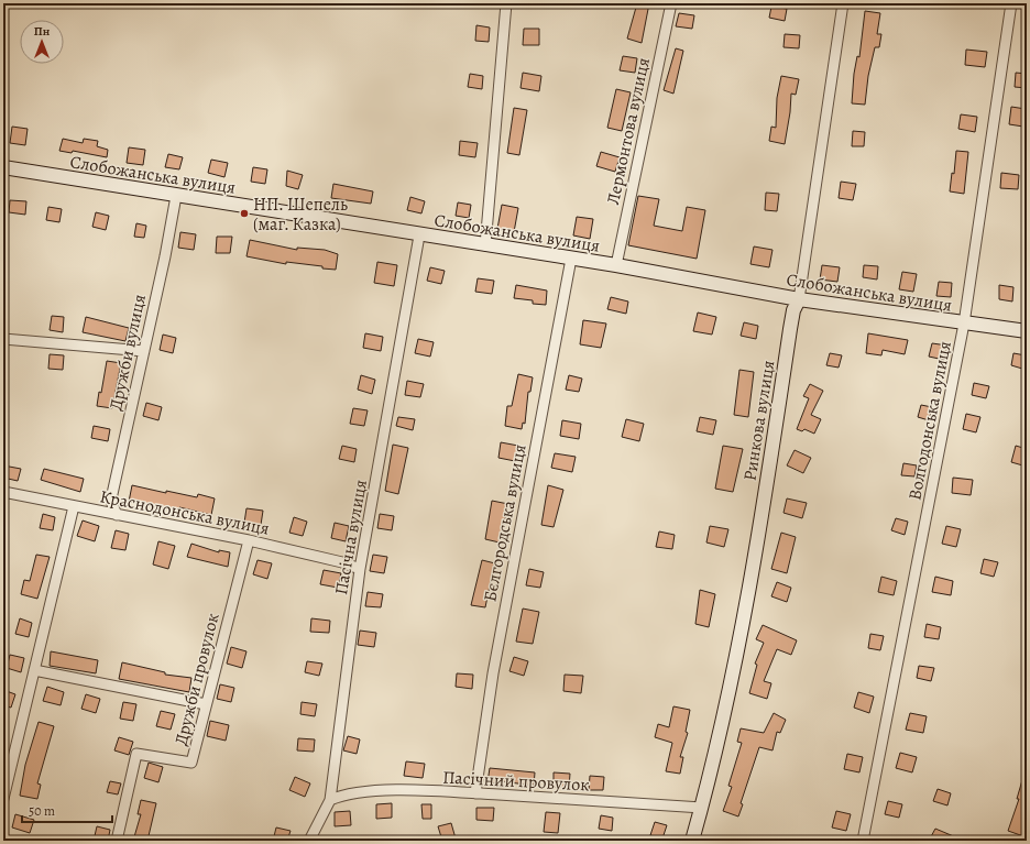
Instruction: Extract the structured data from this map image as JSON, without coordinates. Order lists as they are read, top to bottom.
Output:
{
  "streets": {
    "street": [
      "Лермонтова вулиця",
      "Слобожанська вулиця",
      "Дружби вулиця",
      "Ринкова вулиця",
      "Волгодонська вулиця",
      "Краснодонська вулиця",
      "Бєлгородська вулиця",
      "Пасічна вулиця",
      "Дружби провулок",
      "Пасічний провулок"
    ]
  },
  "crossings": [
    ["Лермонтова вулиця", "Слобожанська вулиця"],
    ["Слобожанська вулиця", "Дружби вулиця"],
    ["Слобожанська вулиця", "Ринкова вулиця"],
    ["Слобожанська вулиця", "Волгодонська вулиця"],
    ["Слобожанська вулиця", "Бєлгородська вулиця"],
    ["Слобожанська вулиця", "Пасічна вулиця"],
    ["Дружби вулиця", "Краснодонська вулиця"],
    ["Ринкова вулиця", "Пасічний провулок"],
    ["Краснодонська вулиця", "Пасічна вулиця"],
    ["Краснодонська вулиця", "Дружби провулок"],
    ["Бєлгородська вулиця", "Пасічний провулок"],
    ["Пасічна вулиця", "Пасічний провулок"]
  ],
  "places": ["НП. Шепель (маг. Казка)"],
  "scale_bar": "50 m",
  "north": "top"
}
